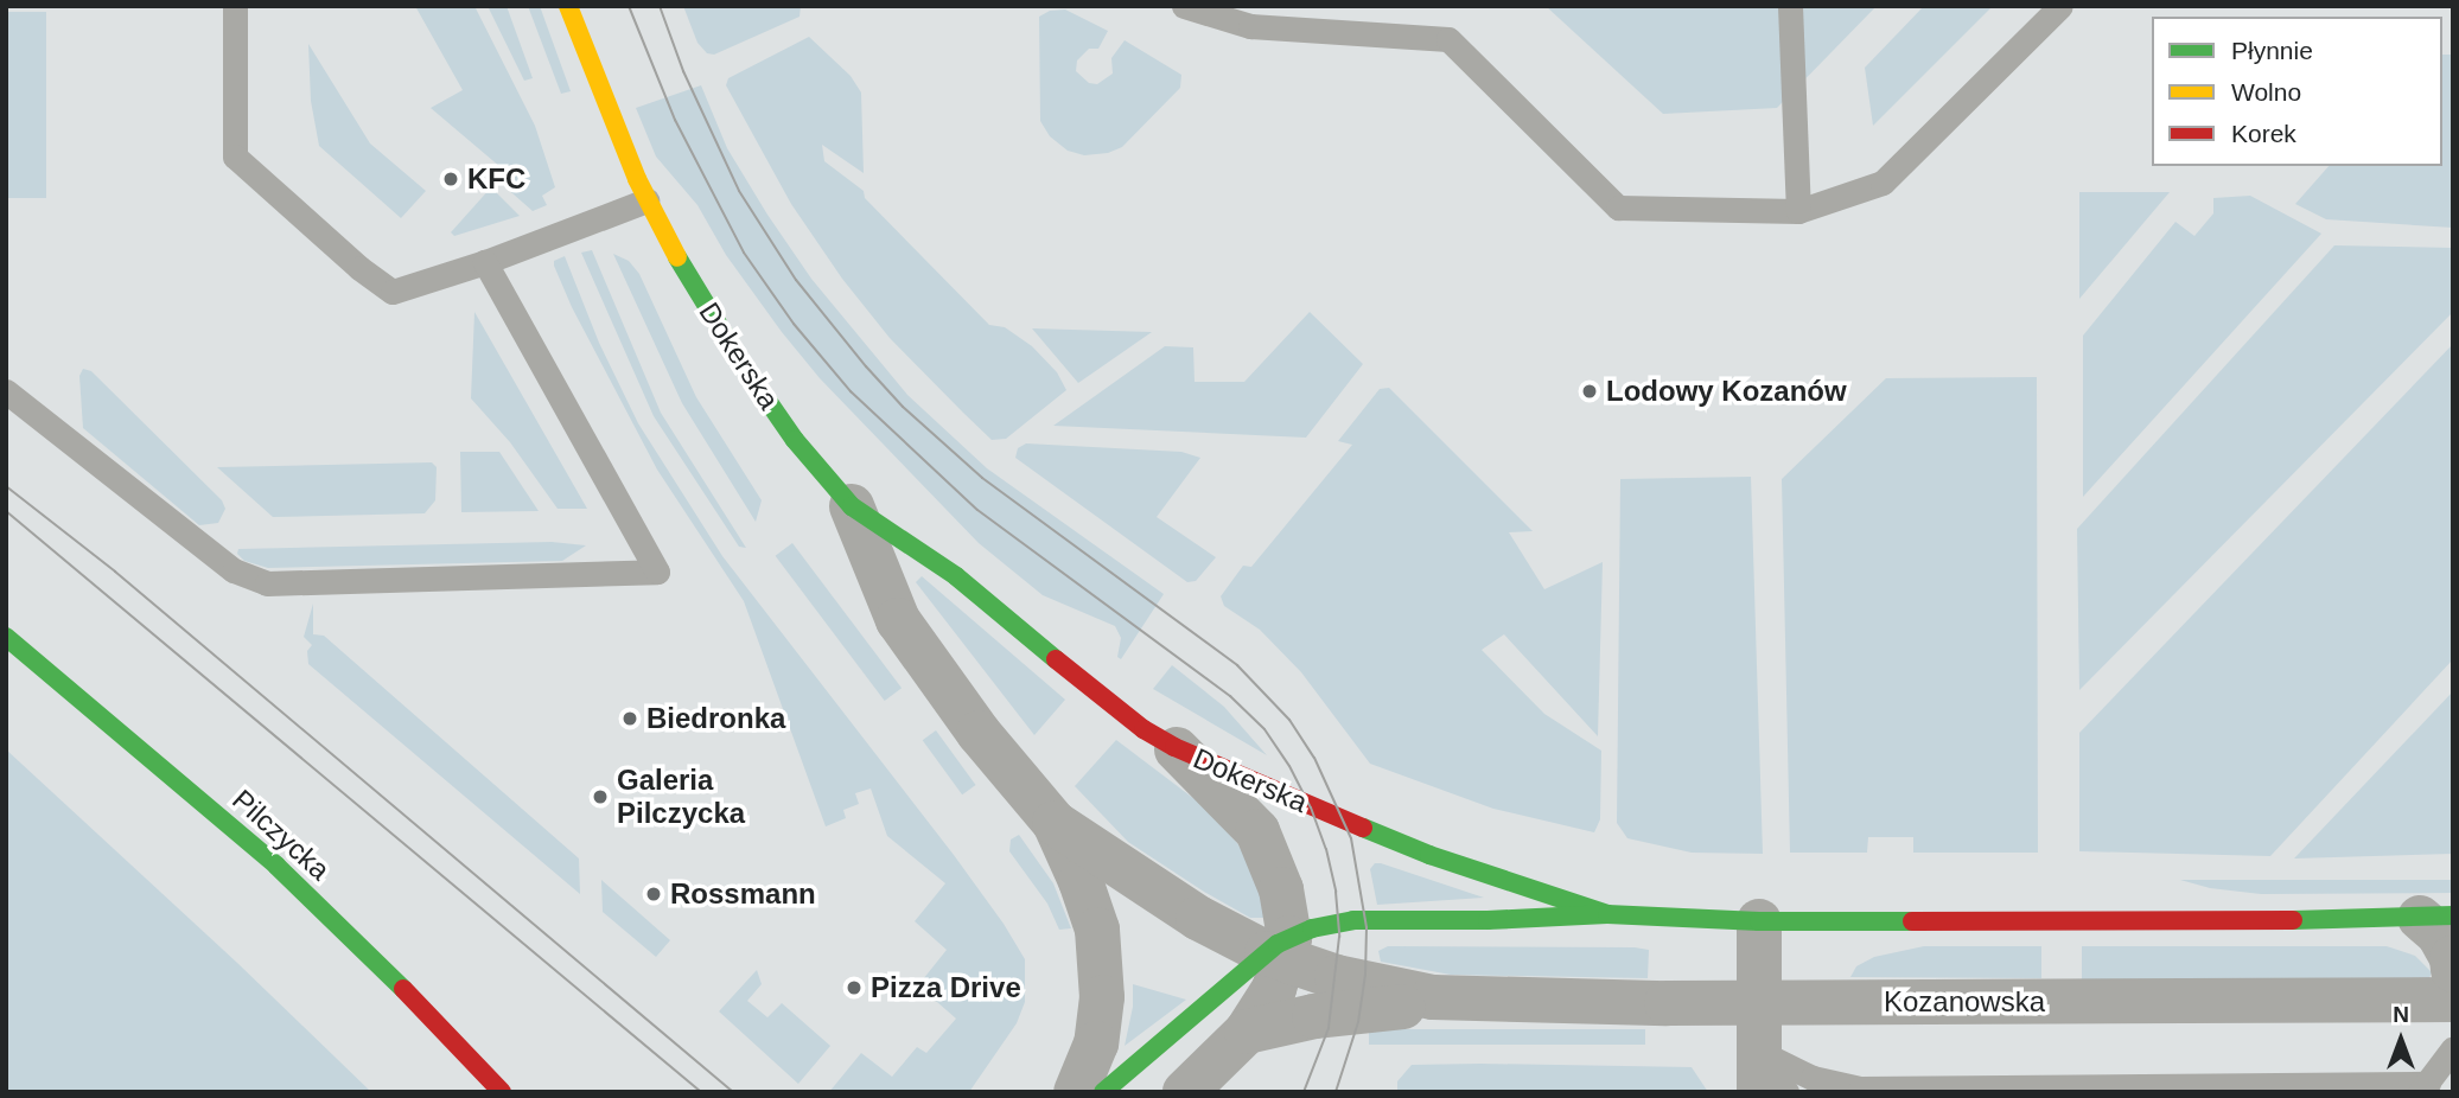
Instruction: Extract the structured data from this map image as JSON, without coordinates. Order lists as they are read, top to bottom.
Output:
{
  "streets": {
    "street": ["Dokerska", "Pilczycka", "Kozanowska"]
  },
  "crossings": [
    ["Dokerska", "Kozanowska"]
  ],
  "places": [
    "KFC",
    "Lodowy Kozanów",
    "Biedronka",
    "Galeria Pilczycka",
    "Rossmann",
    "Pizza Drive"
  ],
  "legend": ["Płynnie", "Wolno", "Korek"],
  "north": "top"
}
